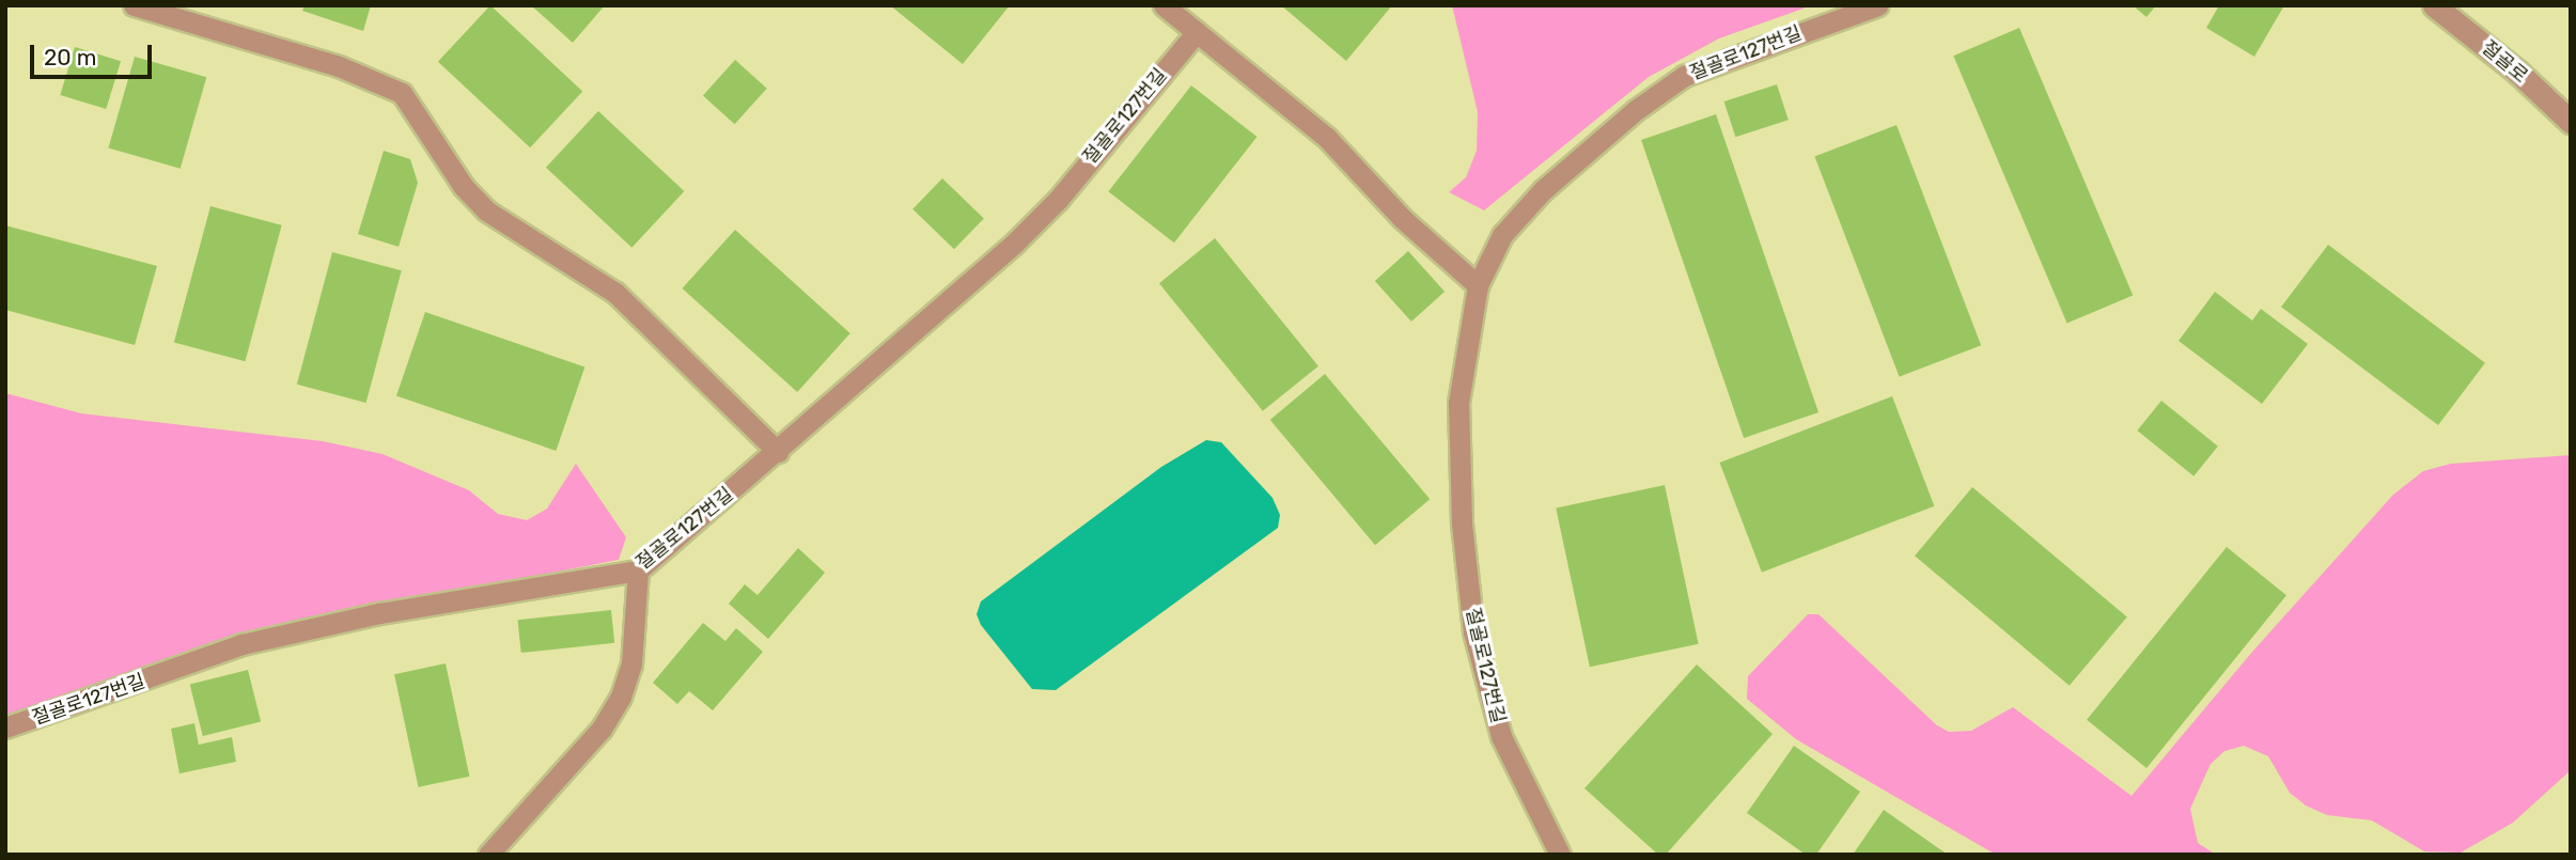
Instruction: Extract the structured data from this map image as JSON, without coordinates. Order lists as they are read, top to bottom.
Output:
{
  "streets": {
    "street": ["절골로"],
    "lane": ["절골로127번길"]
  },
  "scale_bar": "20 m"
}
